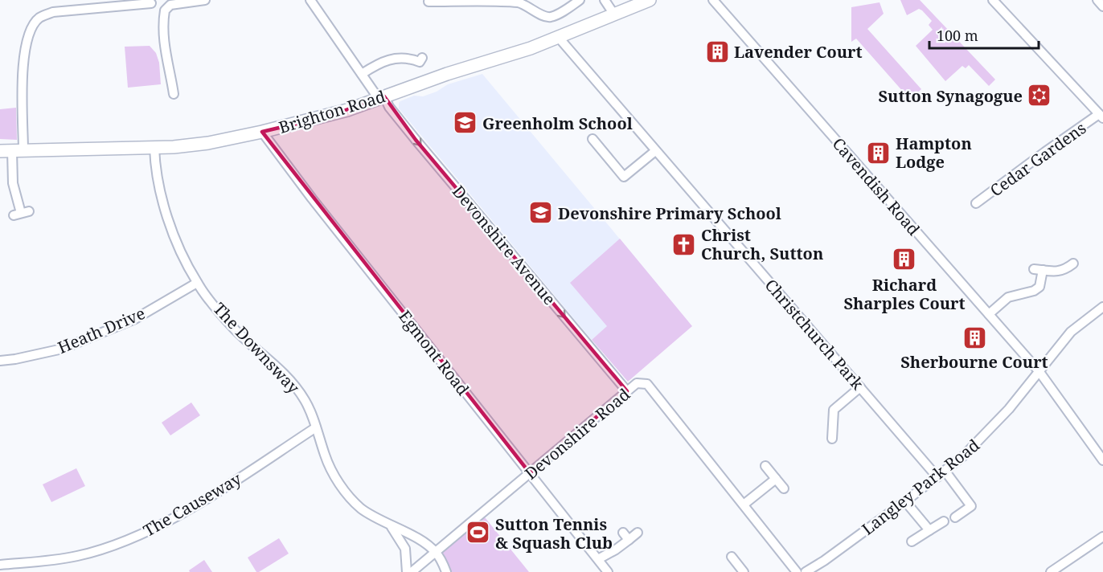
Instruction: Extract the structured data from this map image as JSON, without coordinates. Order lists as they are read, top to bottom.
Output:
{
  "streets": {
    "main road": ["Brighton Road"],
    "street": [
      "Cedar Gardens",
      "Cavendish Road",
      "Devonshire Avenue",
      "Heath Drive",
      "Christchurch Park",
      "The Downsway",
      "Egmont Road",
      "Devonshire Road",
      "Langley Park Road",
      "The Causeway"
    ]
  },
  "crossings": [
    ["Brighton Road", "Devonshire Avenue"],
    ["Brighton Road", "Christchurch Park"],
    ["Brighton Road", "The Downsway"],
    ["Brighton Road", "Egmont Road"],
    ["Cavendish Road", "Langley Park Road"],
    ["Devonshire Avenue", "Devonshire Road"],
    ["Heath Drive", "The Downsway"],
    ["Christchurch Park", "Langley Park Road"],
    ["The Downsway", "Devonshire Road"],
    ["The Downsway", "The Causeway"],
    ["Egmont Road", "Devonshire Road"]
  ],
  "one_way": ["Devonshire Avenue"],
  "places": {
    "building": [
      "Lavender Court",
      "Hampton Lodge",
      "Richard Sharples Court",
      "Sherbourne Court"
    ],
    "synagogue": ["Sutton Synagogue"],
    "school or university": ["Greenholm School", "Devonshire Primary School"],
    "church": ["Christ Church, Sutton"],
    "sports": ["Sutton Tennis & Squash Club"]
  },
  "scale_bar": "100 m"
}
